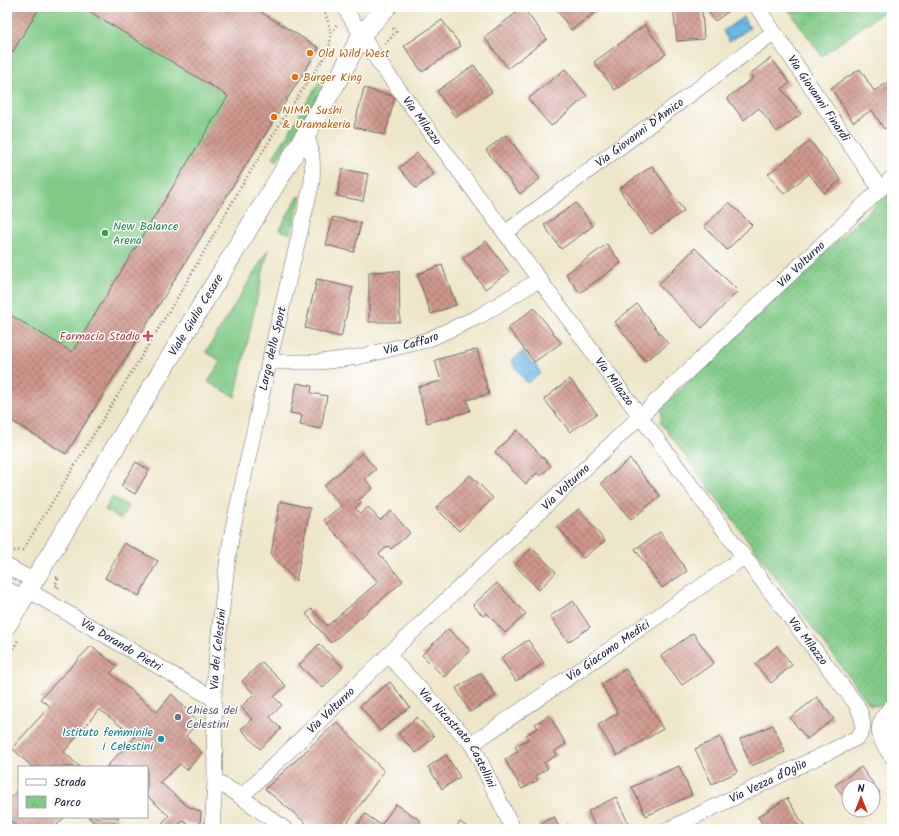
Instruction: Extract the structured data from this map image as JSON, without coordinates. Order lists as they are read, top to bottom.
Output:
{
  "streets": {
    "street": [
      "Via Giovanni Finardi",
      "Via Milazzo",
      "Via Giovanni D'Amico",
      "Via Volturno",
      "Viale Giulio Cesare",
      "Via Caffaro",
      "Largo dello Sport",
      "Via Dorando Pietri",
      "Via dei Celestini",
      "Via Giacomo Medici",
      "Via Nicostrato Castellini",
      "Via Vezza d'Oglio"
    ]
  },
  "crossings": [
    ["Via Giovanni Finardi", "Via Giovanni D'Amico"],
    ["Via Giovanni Finardi", "Via Volturno"],
    ["Via Milazzo", "Via Giovanni D'Amico"],
    ["Via Milazzo", "Via Volturno"],
    ["Via Milazzo", "Viale Giulio Cesare"],
    ["Via Milazzo", "Via Caffaro"],
    ["Via Milazzo", "Via Giacomo Medici"],
    ["Via Milazzo", "Via Vezza d'Oglio"],
    ["Via Volturno", "Via Nicostrato Castellini"],
    ["Viale Giulio Cesare", "Largo dello Sport"],
    ["Viale Giulio Cesare", "Via Dorando Pietri"],
    ["Via Caffaro", "Largo dello Sport"],
    ["Largo dello Sport", "Via dei Celestini"],
    ["Via Dorando Pietri", "Via dei Celestini"],
    ["Via Giacomo Medici", "Via Nicostrato Castellini"]
  ],
  "places": {
    "other": [
      "Old Wild West",
      "Burger King",
      "NIMA Sushi & Uramakeria",
      "New Balance Arena",
      "Chiesa dei Celestini",
      "Istituto femminile i Celestini"
    ],
    "health": ["Farmacia Stadio"]
  },
  "legend": ["Strada", "Parco"],
  "north": "top"
}
